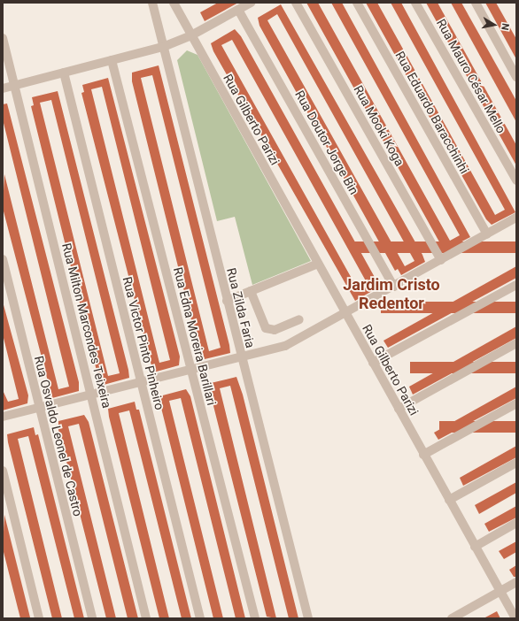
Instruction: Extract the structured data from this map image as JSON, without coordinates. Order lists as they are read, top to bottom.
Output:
{
  "streets": {
    "street": [
      "Rua Mauro César Mello",
      "Rua Eduardo Baracchinhi",
      "Rua Gilberto Parizi",
      "Rua Mooki Koga",
      "Rua Doutor Jorge Bin",
      "Rua Zilda Faria",
      "Rua Milton Marcondes Teixeira",
      "Rua Edna Moreira Barillari",
      "Rua Victor Pinto Pinheiro",
      "Rua Osvaldo Leonel de Castro"
    ]
  },
  "districts": ["Jardim Cristo Redentor"],
  "north": "right"
}
